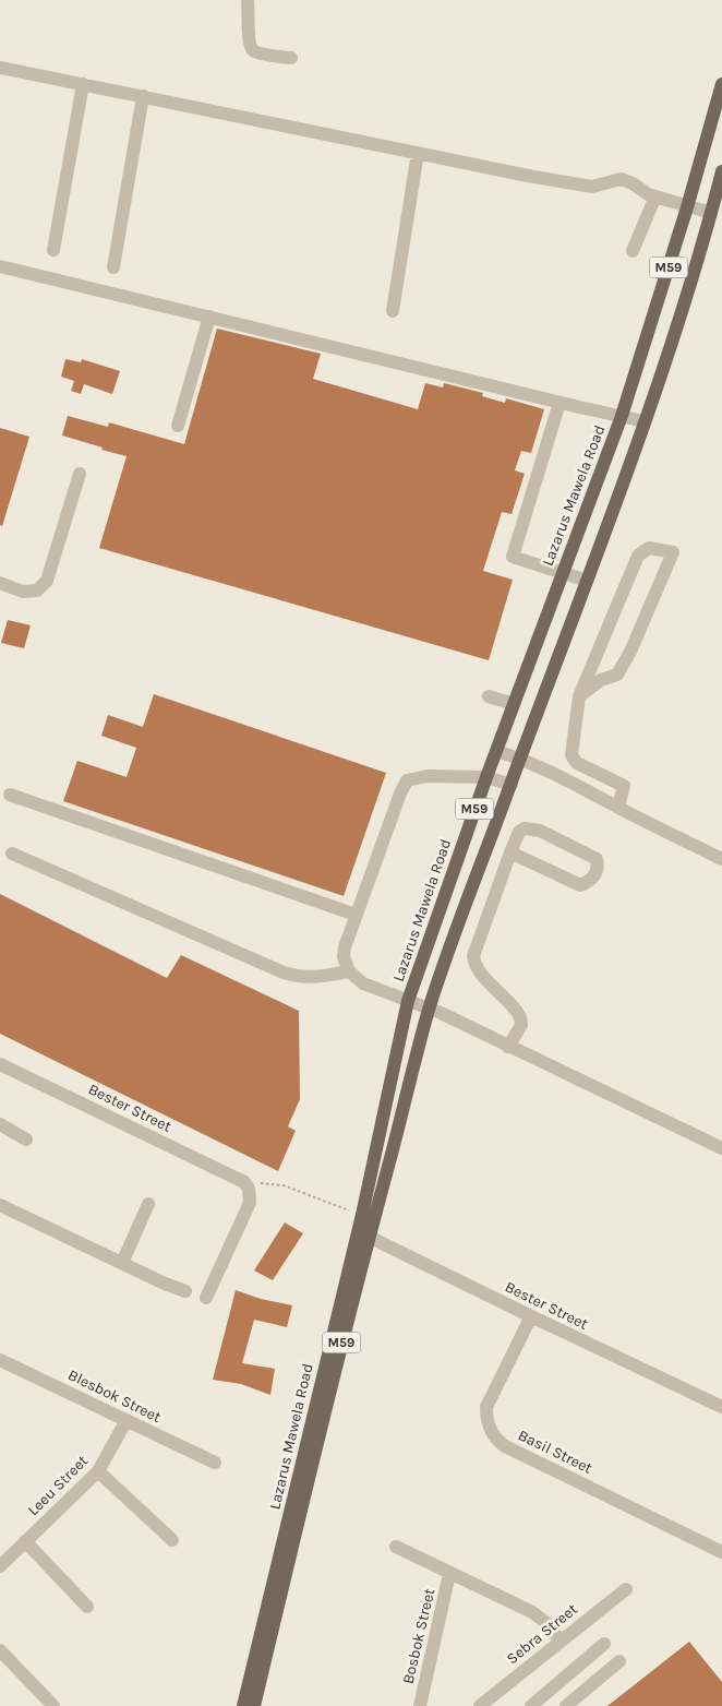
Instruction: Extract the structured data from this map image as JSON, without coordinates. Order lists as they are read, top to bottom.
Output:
{
  "streets": {
    "main road": ["M59", "Lazarus Mawela Road"],
    "street": [
      "Bester Street",
      "Blesbok Street",
      "Basil Street",
      "Leeu Street",
      "Sebra Street",
      "Bosbok Street"
    ]
  },
  "crossings": [
    ["Lazarus Mawela Road", "Bester Street"],
    ["Bester Street", "Basil Street"],
    ["Blesbok Street", "Leeu Street"]
  ]
}
